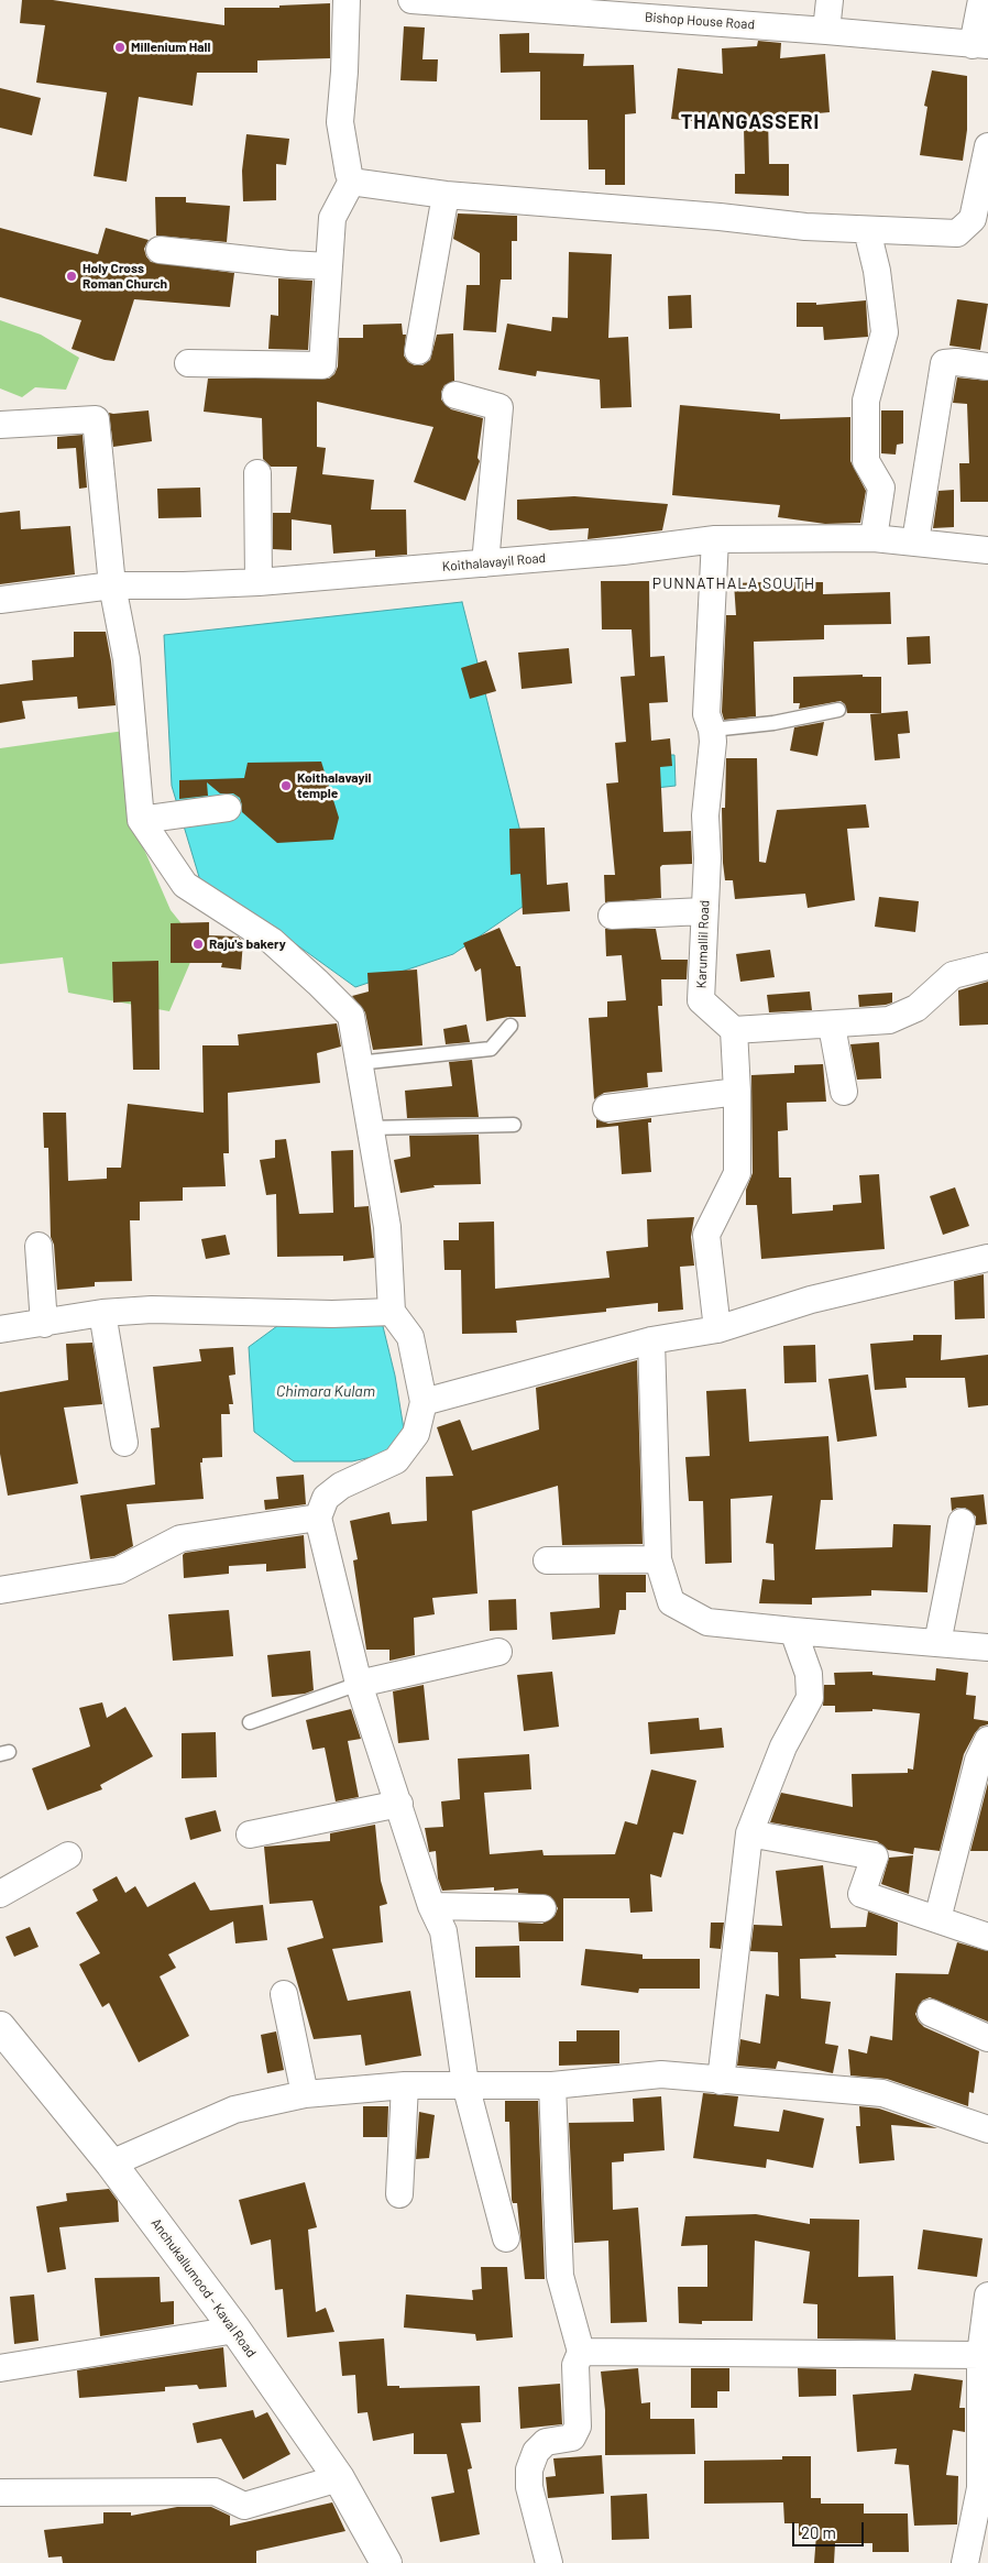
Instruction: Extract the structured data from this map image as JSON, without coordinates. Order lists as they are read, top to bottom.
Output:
{
  "streets": {
    "street": [
      "Bishop House Road",
      "Koithalavayil Road",
      "Karumallil Road",
      "Anchukallumood - Kaval Road"
    ]
  },
  "crossings": [
    ["Koithalavayil Road", "Karumallil Road"]
  ],
  "districts": ["THANGASSERI", "PUNNATHALA SOUTH"],
  "water": ["Chimara Kulam"],
  "places": [
    "Millenium Hall",
    "Holy Cross Roman Church",
    "Koithalavayil temple",
    "Raju's bakery"
  ],
  "scale_bar": "20 m"
}
